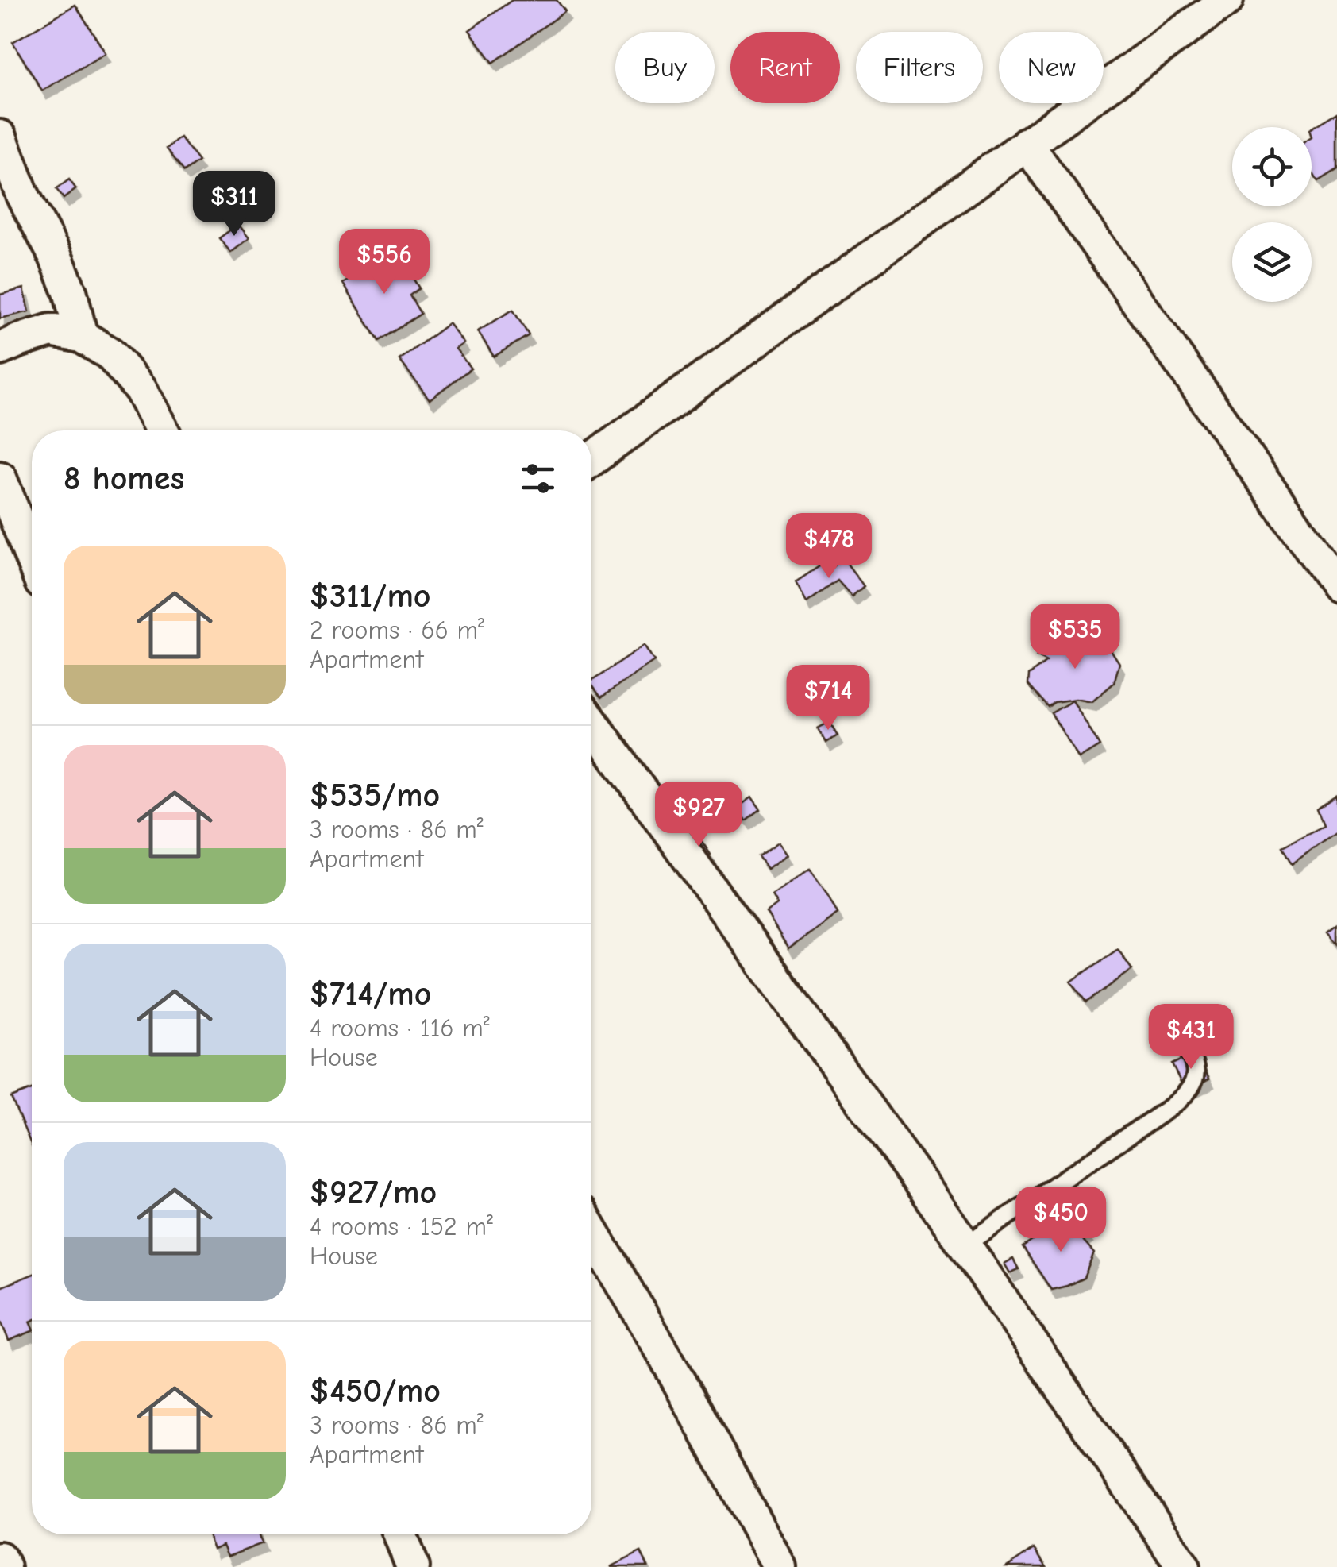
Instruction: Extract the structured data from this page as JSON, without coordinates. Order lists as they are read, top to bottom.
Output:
{
  "page": {
    "chip": [
      "Buy",
      "Rent",
      "Filters",
      "New"
    ],
    "price": [
      "$311",
      "$556",
      "$478",
      "$535",
      "$714",
      "$927",
      "$431",
      "$450"
    ],
    "heading": "8 homes",
    "list": [
      {
        "name": "$311/mo",
        "note": "2 rooms · 66 m² · Apartment"
      },
      {
        "name": "$535/mo",
        "note": "3 rooms · 86 m² · Apartment"
      },
      {
        "name": "$714/mo",
        "note": "4 rooms · 116 m² · House"
      },
      {
        "name": "$927/mo",
        "note": "4 rooms · 152 m² · House"
      },
      {
        "name": "$450/mo",
        "note": "3 rooms · 86 m² · Apartment"
      }
    ]
  }
}
